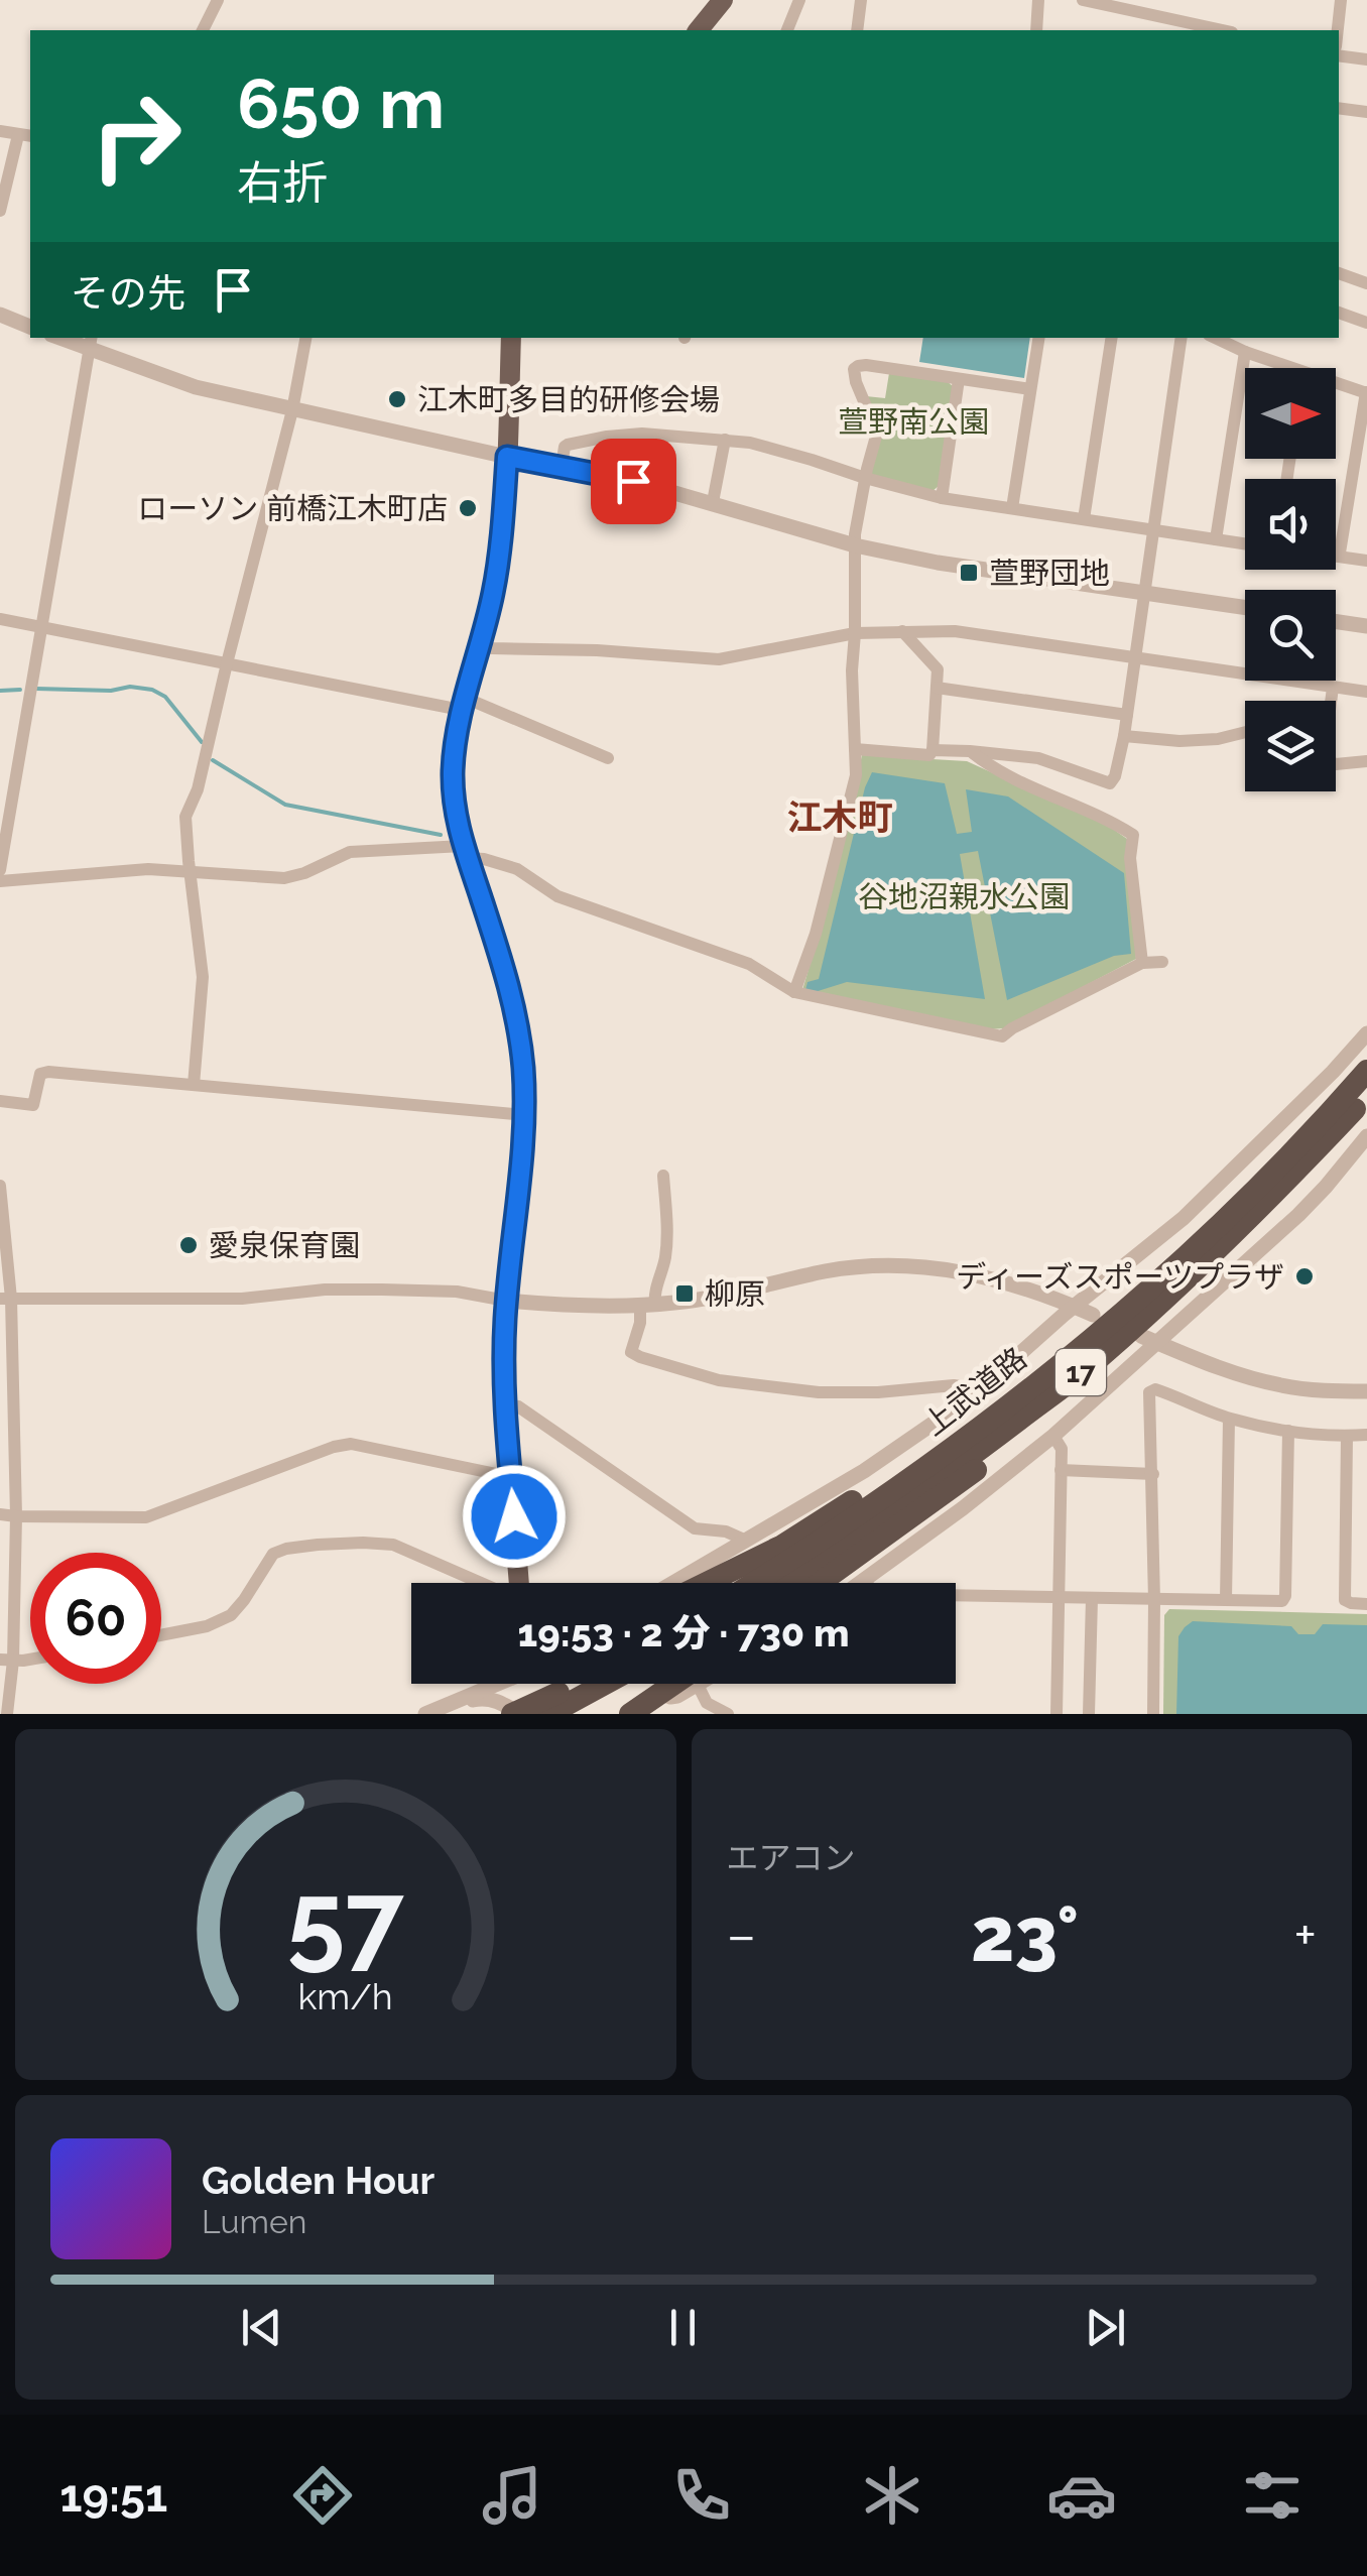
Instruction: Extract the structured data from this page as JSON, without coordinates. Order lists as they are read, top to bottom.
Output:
{
  "streets": {
    "highway": ["17", "上武道路"]
  },
  "districts": ["江木町"],
  "parks": ["萱野南公園", "谷地沼親水公園"],
  "places": {
    "other": [
      "江木町多目的研修会場",
      "ローソン 前橋江木町店",
      "愛泉保育園",
      "ディーズスポーツプラザ"
    ],
    "transit": ["萱野団地", "柳原"]
  },
  "north": "right",
  "page": {
    "turn": ["650 m", "右折"],
    "then": "その先",
    "limit": "60",
    "trip": "19:53 · 2 分 · 730 m",
    "tile": "エアコン",
    "heat": ["−", "23°", "+"],
    "song": ["Golden Hour", "Lumen"],
    "tabs": "19:51",
    "gauge": ["57", "km/h"]
  }
}
